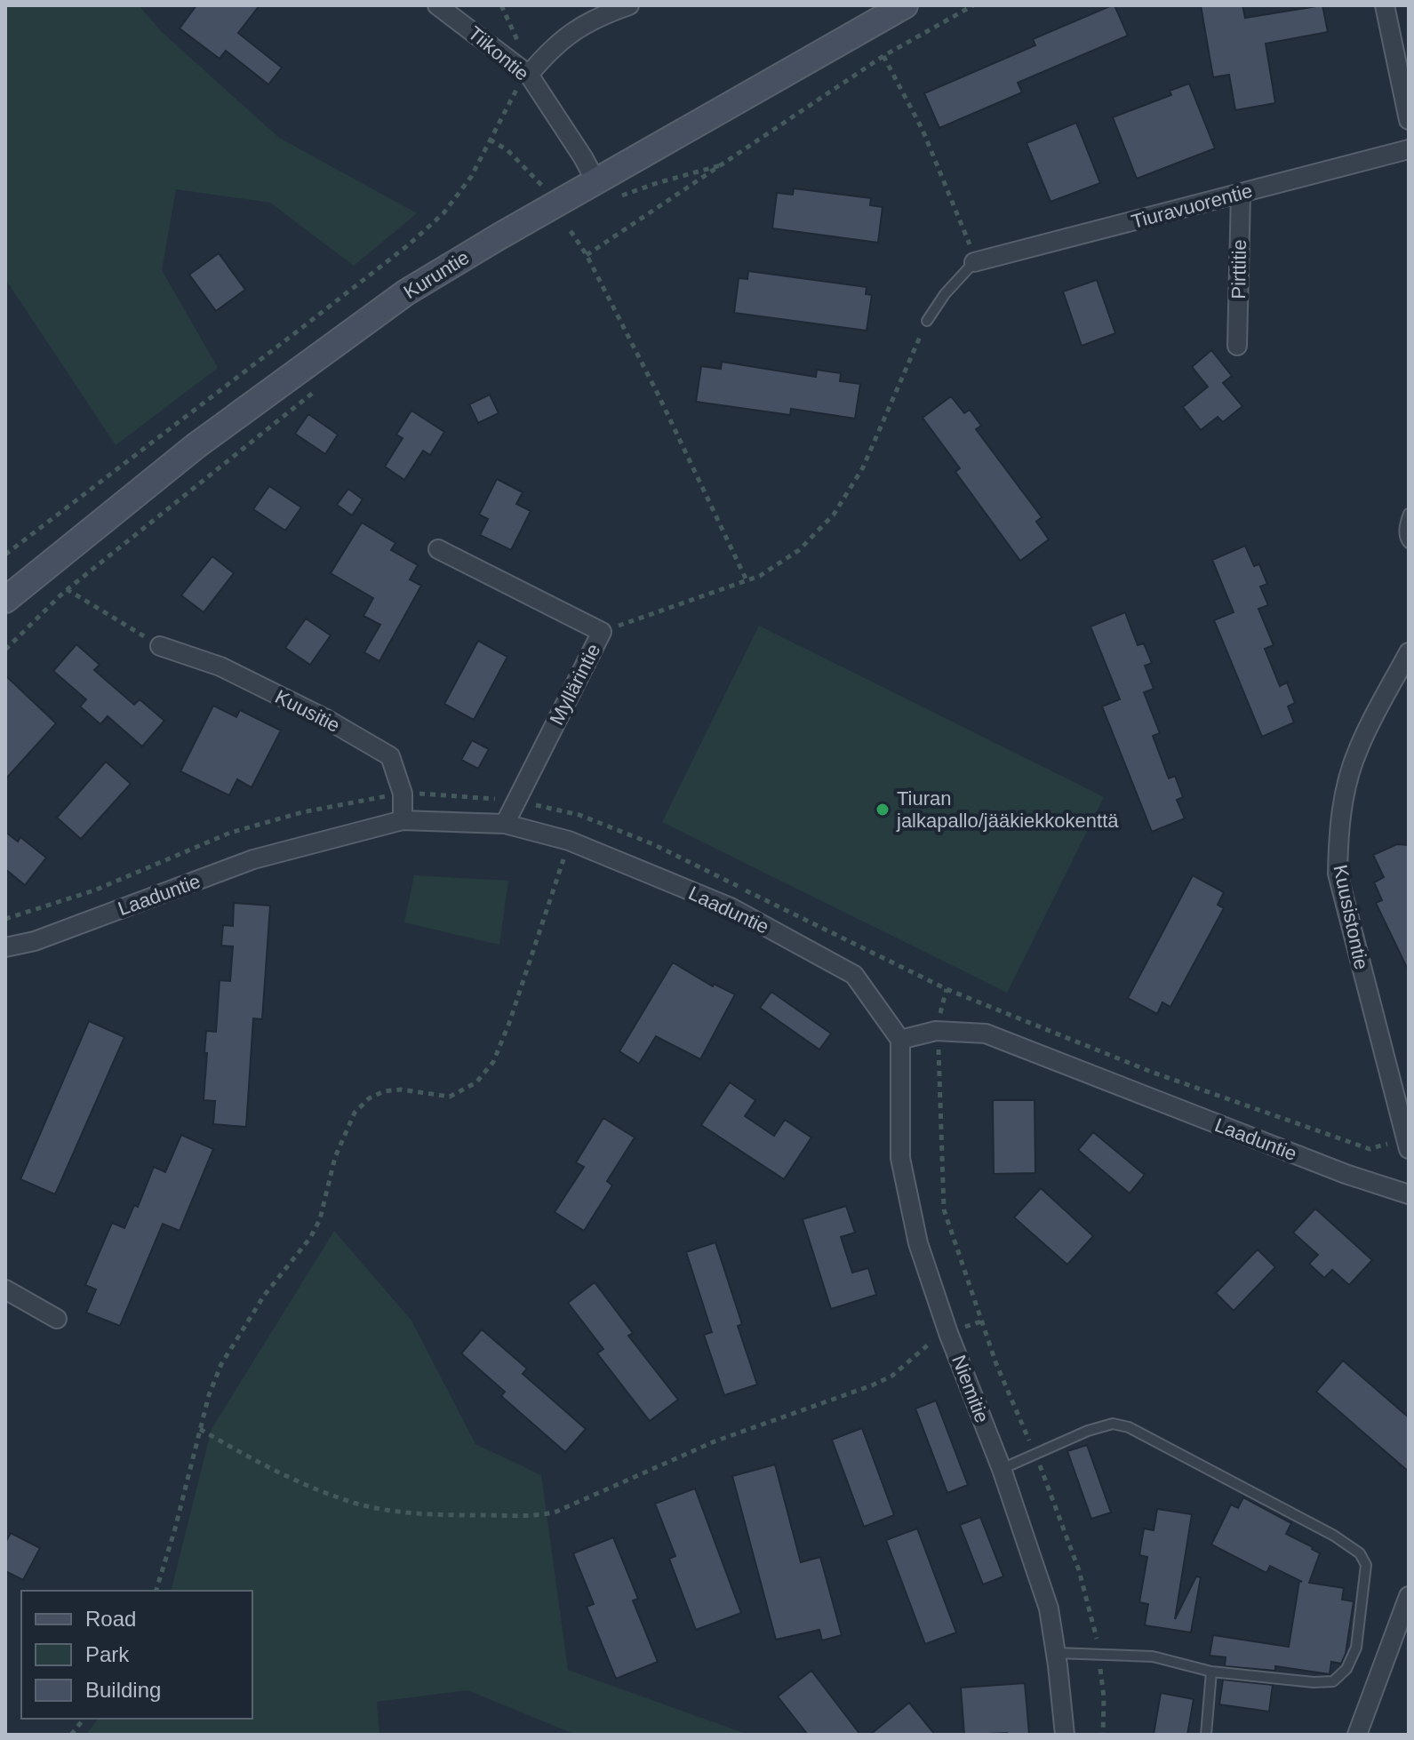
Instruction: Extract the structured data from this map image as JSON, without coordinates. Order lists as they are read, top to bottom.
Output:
{
  "streets": {
    "main road": ["Kuruntie"],
    "street": [
      "Tiikontie",
      "Tiuravuorentie",
      "Pirttitie",
      "Myllärintie",
      "Kuusitie",
      "Laaduntie",
      "Kuusistontie",
      "Niemitie"
    ]
  },
  "crossings": [
    ["Tiikontie", "Kuruntie"],
    ["Tiuravuorentie", "Pirttitie"],
    ["Myllärintie", "Laaduntie"],
    ["Kuusitie", "Laaduntie"],
    ["Laaduntie", "Niemitie"]
  ],
  "places": ["Tiuran jalkapallo/jääkiekkokenttä"],
  "legend": ["Road", "Park", "Building"]
}
